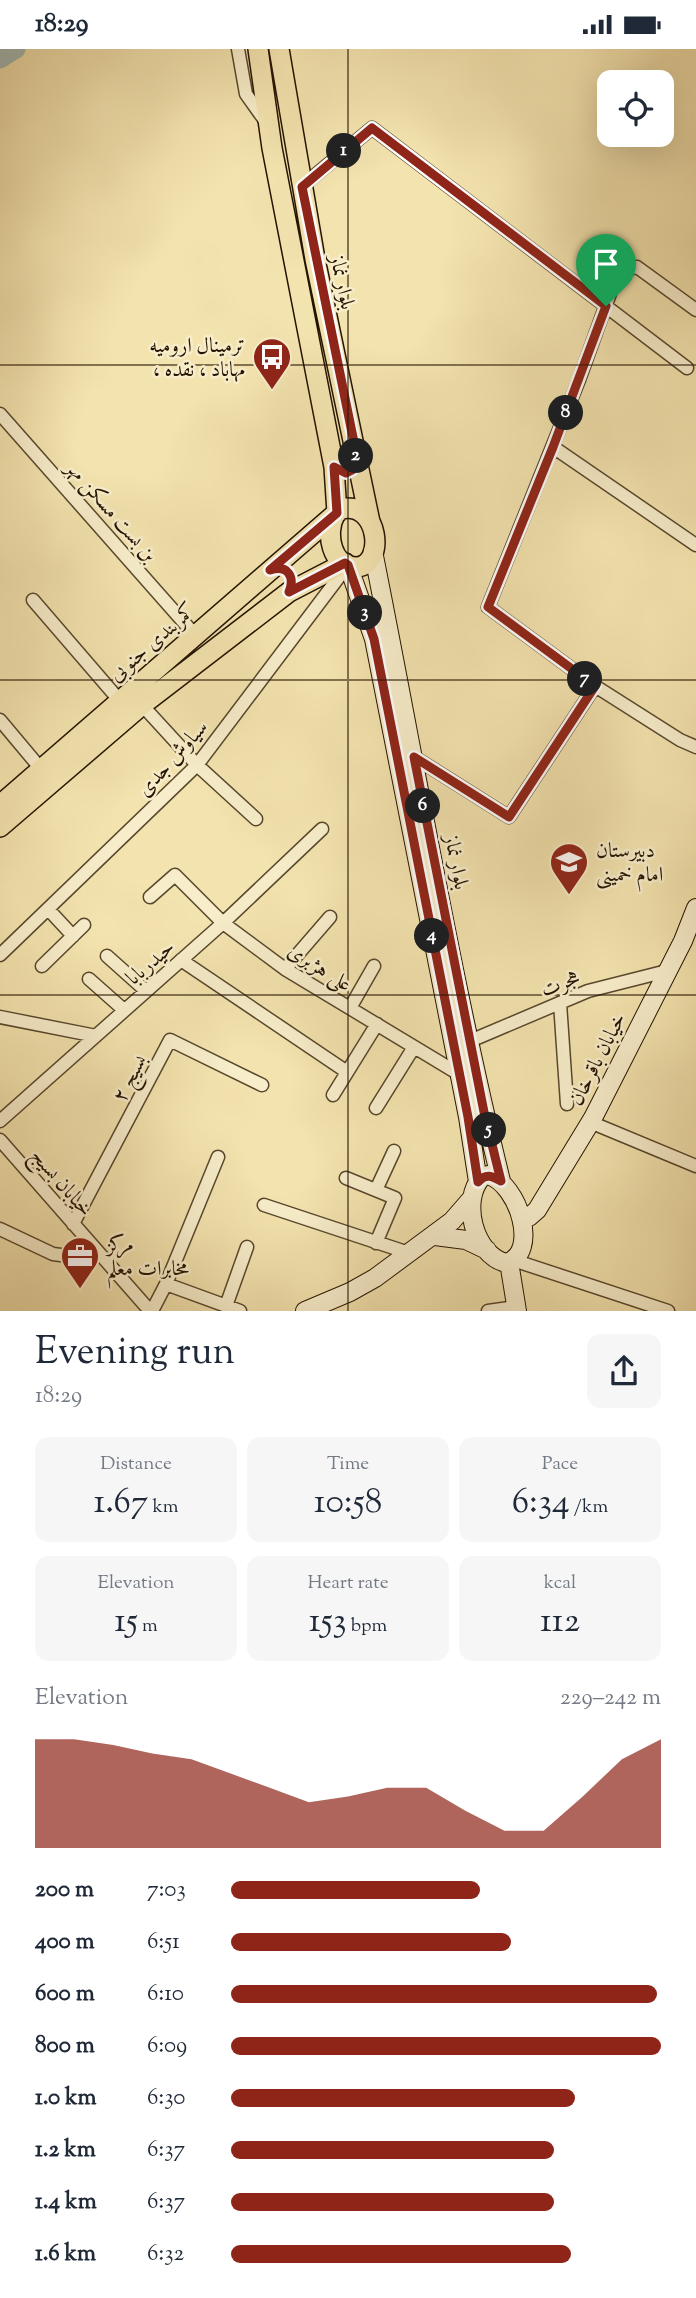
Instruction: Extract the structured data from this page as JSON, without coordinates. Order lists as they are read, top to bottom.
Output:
{
  "streets": {
    "main road": ["بلوار نماز", "کمربندی جنوبی", "خیابان باقرخان"],
    "street": [
      "بن بست مسکن مهر",
      "سیاوش جدی",
      "حیدربابا",
      "علی هژبری",
      "هجرت",
      "بسیج ۲",
      "خیابان بسیج"
    ]
  },
  "crossings": [
    ["بلوار نماز", "کمربندی جنوبی"],
    ["بلوار نماز", "سیاوش جدی"],
    ["بلوار نماز", "علی هژبری"],
    ["بلوار نماز", "هجرت"],
    ["بلوار نماز", "خیابان باقرخان"],
    ["بن بست مسکن مهر", "کمربندی جنوبی"],
    ["کمربندی جنوبی", "سیاوش جدی"],
    ["حیدربابا", "علی هژبری"],
    ["هجرت", "خیابان باقرخان"],
    ["بسیج ۲", "خیابان بسیج"]
  ],
  "places": {
    "bus stop": ["ترمینال ارومیه ، مهاباد ، نقده"],
    "school or university": ["دبیرستان امام خمینی"],
    "office": ["مرکز مخابرات معلم"]
  },
  "page": {
    "status": "18:29",
    "pins": [
      "1",
      "8",
      "2",
      "3",
      "7",
      "6",
      "4",
      "5"
    ],
    "heading": ["Evening run", "18:29"],
    "stats": [
      ["Distance", "1.67 km"],
      ["Time", "10:58"],
      ["Pace", "6:34 /km"],
      ["Elevation", "15 m"],
      ["Heart rate", "153 bpm"],
      ["kcal", "112"]
    ],
    "chart": ["Elevation", "229–242 m"],
    "list": [
      {
        "name": "200 m",
        "note": "7:03"
      },
      {
        "name": "400 m",
        "note": "6:51"
      },
      {
        "name": "600 m",
        "note": "6:10"
      },
      {
        "name": "800 m",
        "note": "6:09"
      },
      {
        "name": "1.0 km",
        "note": "6:30"
      },
      {
        "name": "1.2 km",
        "note": "6:37"
      },
      {
        "name": "1.4 km",
        "note": "6:37"
      },
      {
        "name": "1.6 km",
        "note": "6:32"
      }
    ]
  }
}
